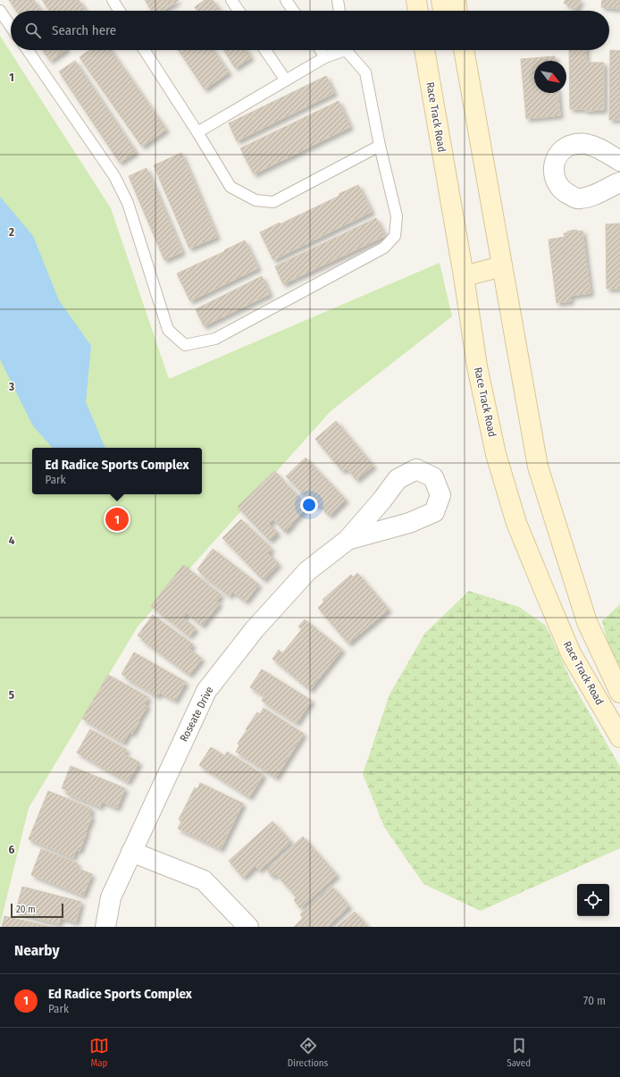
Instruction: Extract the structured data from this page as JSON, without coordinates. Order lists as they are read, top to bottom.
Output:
{
  "streets": {
    "main road": ["Race Track Road"],
    "street": ["Roseate Drive"]
  },
  "scale_bar": "20 m",
  "north": "bottom right",
  "page": {
    "search": "Search here",
    "popup": ["Ed Radice Sports Complex", "Park"],
    "pins": "1",
    "scale": "20 m",
    "heading": "Nearby",
    "list": [
      {
        "mark": "1",
        "name": "Ed Radice Sports Complex",
        "note": "Park",
        "value": "70 m"
      }
    ],
    "nav": ["Map", "Directions", "Saved"]
  },
  "grid": {
    "rows": [
      "1",
      "2",
      "3",
      "4",
      "5",
      "6"
    ]
  }
}
